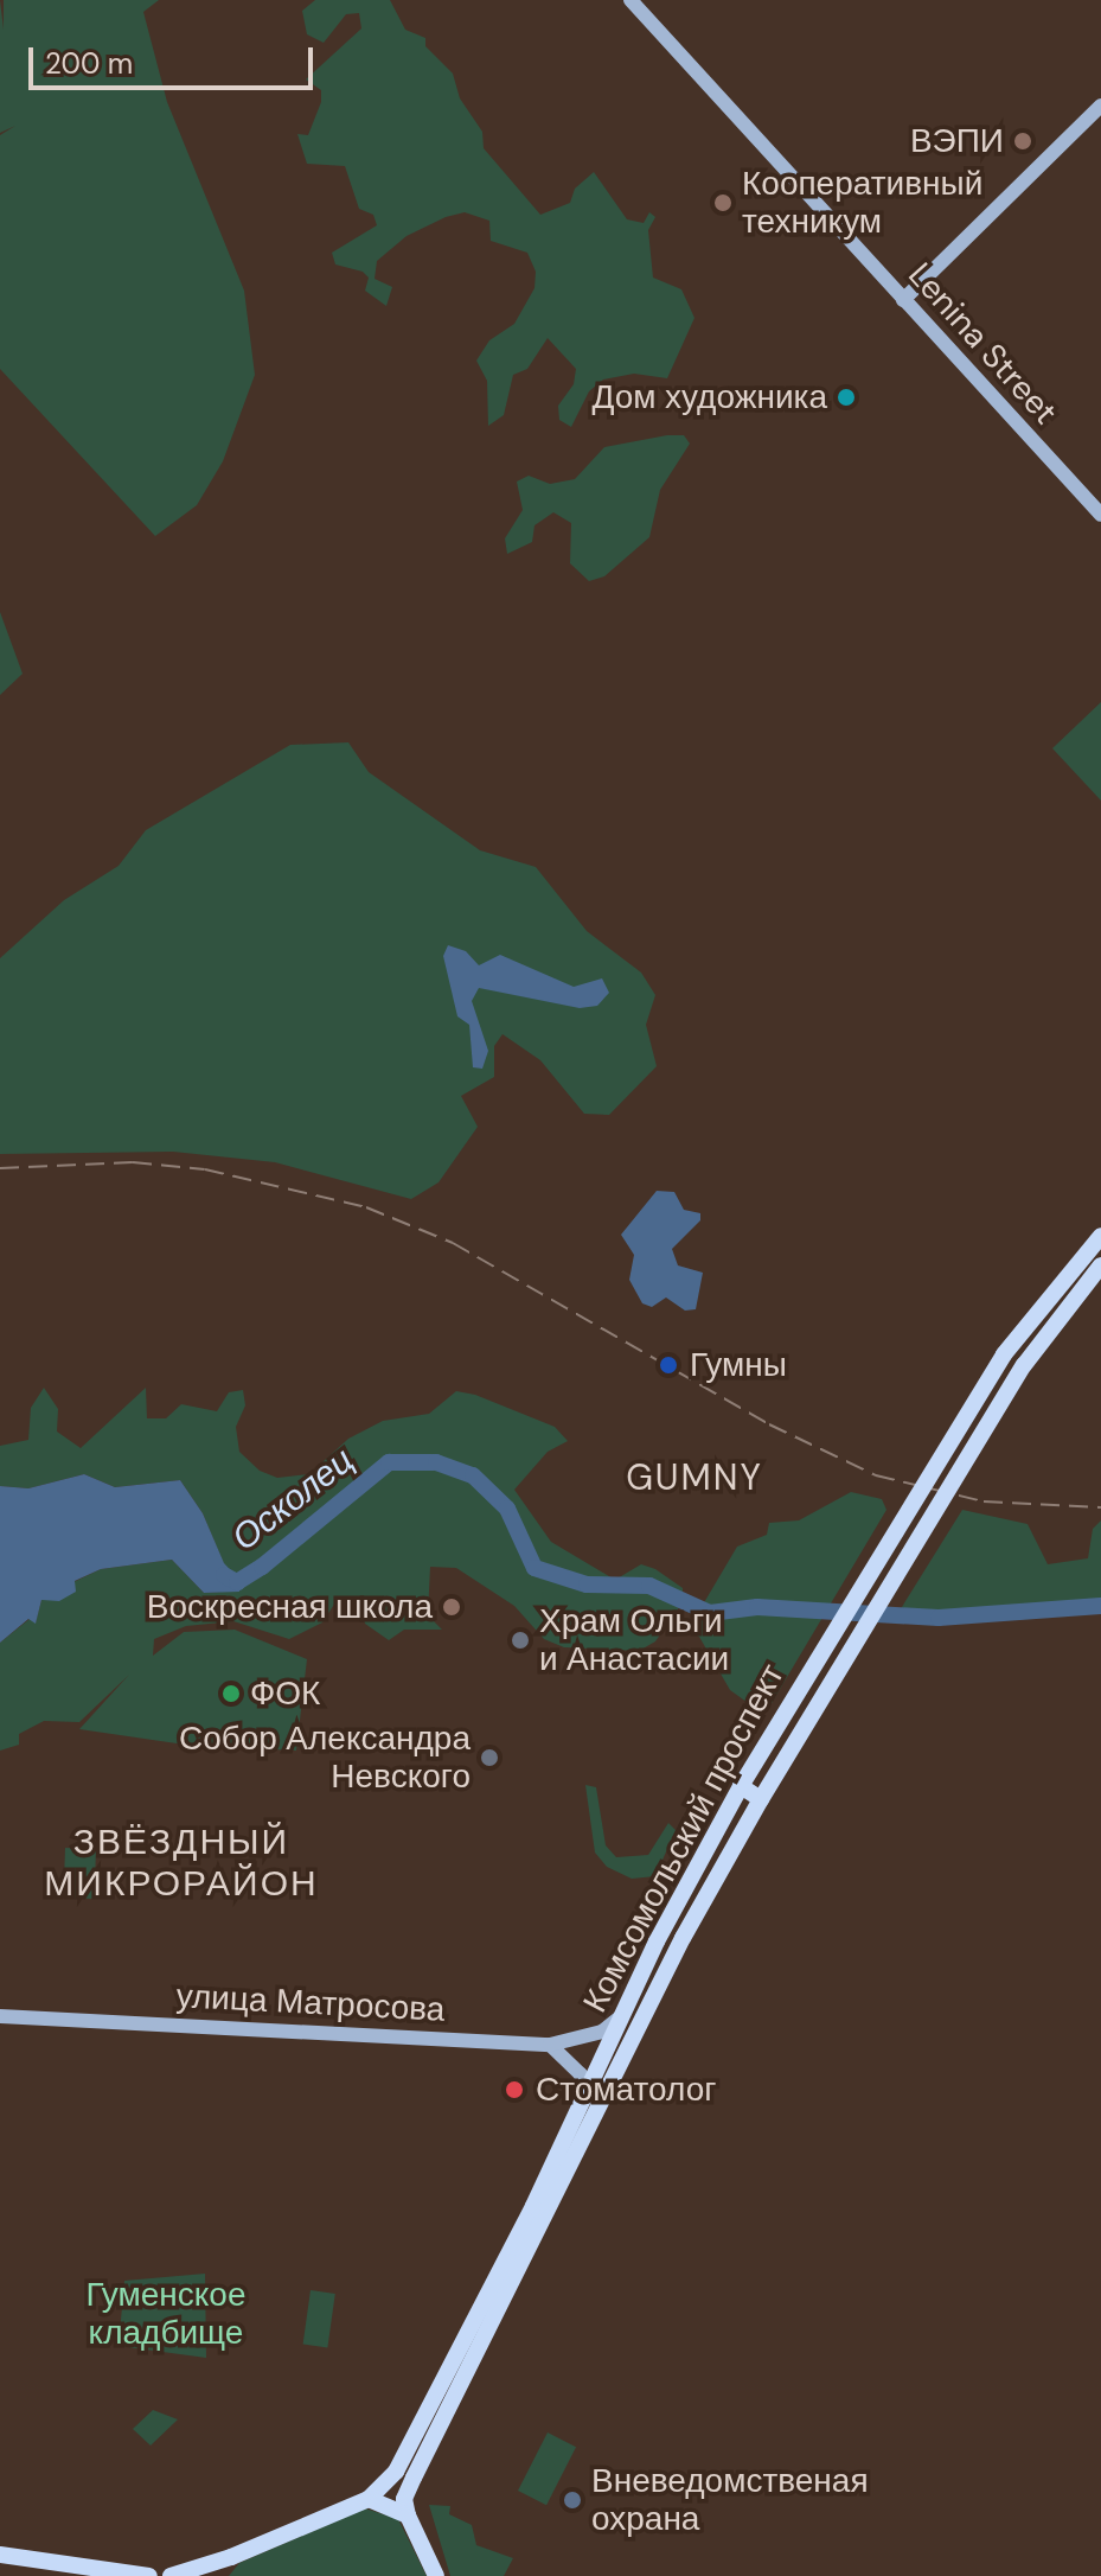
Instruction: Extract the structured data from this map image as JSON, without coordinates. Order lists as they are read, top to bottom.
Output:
{
  "streets": {
    "main road": ["Lenina Street", "Комсомольский проспект", "улица Матросова"]
  },
  "crossings": [
    ["Комсомольский проспект", "улица Матросова"]
  ],
  "districts": ["GUMNY", "ЗВЁЗДНЫЙ МИКРОРАЙОН"],
  "water": ["Осколец"],
  "parks": ["Гуменское кладбище"],
  "places": [
    "ВЭПИ",
    "Кооперативный техникум",
    "Дом художника",
    "Гумны",
    "Воскресная школа",
    "Храм Ольги и Анастасии",
    "ФОК",
    "Собор Александра Невского",
    "Стоматолог",
    "Вневедомственая охрана"
  ],
  "scale_bar": "200 m"
}
